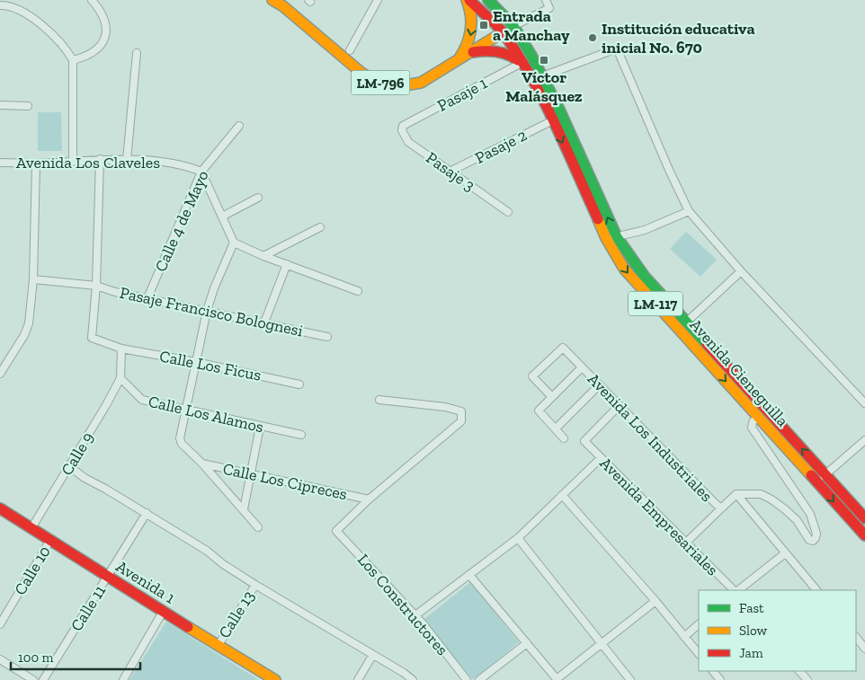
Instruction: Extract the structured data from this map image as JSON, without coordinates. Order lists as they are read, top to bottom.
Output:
{
  "streets": {
    "main road": [
      "LM-796",
      "LM-117",
      "Avenida Cieneguilla",
      "Avenida 1"
    ],
    "street": [
      "Pasaje 1",
      "Pasaje 2",
      "Avenida Los Claveles",
      "Pasaje 3",
      "Calle 4 de Mayo",
      "Pasaje Francisco Bolognesi",
      "Calle Los Ficus",
      "Calle Los Alamos",
      "Avenida Los Industriales",
      "Calle 9",
      "Calle Los Cipreces",
      "Avenida Empresariales",
      "Calle 10",
      "Los Constructores",
      "Calle 11",
      "Calle 13"
    ]
  },
  "crossings": [
    ["LM-796", "LM-117"],
    ["LM-796", "Avenida Cieneguilla"],
    ["Pasaje 1", "Pasaje 3"],
    ["Pasaje 1", "Avenida Cieneguilla"],
    ["Pasaje 2", "Pasaje 3"],
    ["Pasaje 2", "Avenida Cieneguilla"],
    ["Avenida Los Claveles", "Calle 4 de Mayo"],
    ["Calle 4 de Mayo", "Pasaje Francisco Bolognesi"],
    ["LM-117", "Avenida Cieneguilla"],
    ["Pasaje Francisco Bolognesi", "Calle Los Ficus"],
    ["Calle Los Alamos", "Calle 9"],
    ["Avenida Los Industriales", "Avenida Empresariales"],
    ["Calle 9", "Avenida 1"],
    ["Calle Los Cipreces", "Los Constructores"],
    ["Calle 10", "Avenida 1"],
    ["Avenida 1", "Calle 11"],
    ["Avenida 1", "Calle 13"]
  ],
  "places": {
    "transit": ["Entrada a Manchay", "Víctor Malásquez"],
    "other": ["Institución educativa inicial No. 670"]
  },
  "legend": ["Fast", "Slow", "Jam"],
  "scale_bar": "100 m"
}
